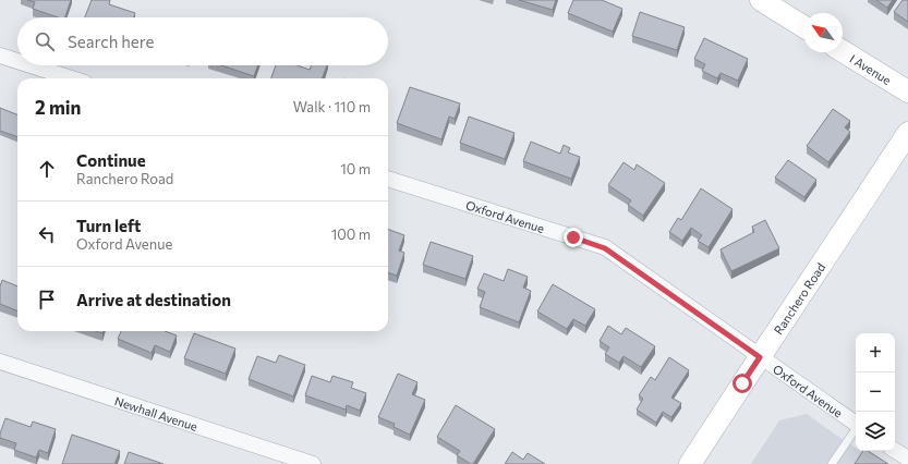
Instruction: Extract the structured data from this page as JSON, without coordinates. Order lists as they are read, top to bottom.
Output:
{
  "streets": {
    "main road": ["I Avenue", "Ranchero Road"],
    "street": ["Oxford Avenue", "Newhall Avenue"]
  },
  "crossings": [
    ["Oxford Avenue", "Ranchero Road"]
  ],
  "north": "top left",
  "page": {
    "search": "Search here",
    "heading": ["2 min", "Walk · 110 m"],
    "list": [
      ["Continue", "Ranchero Road", "10 m"],
      ["Turn left", "Oxford Avenue", "100 m"],
      "Arrive at destination"
    ],
    "map_buttons": ["+", "−"]
  }
}
